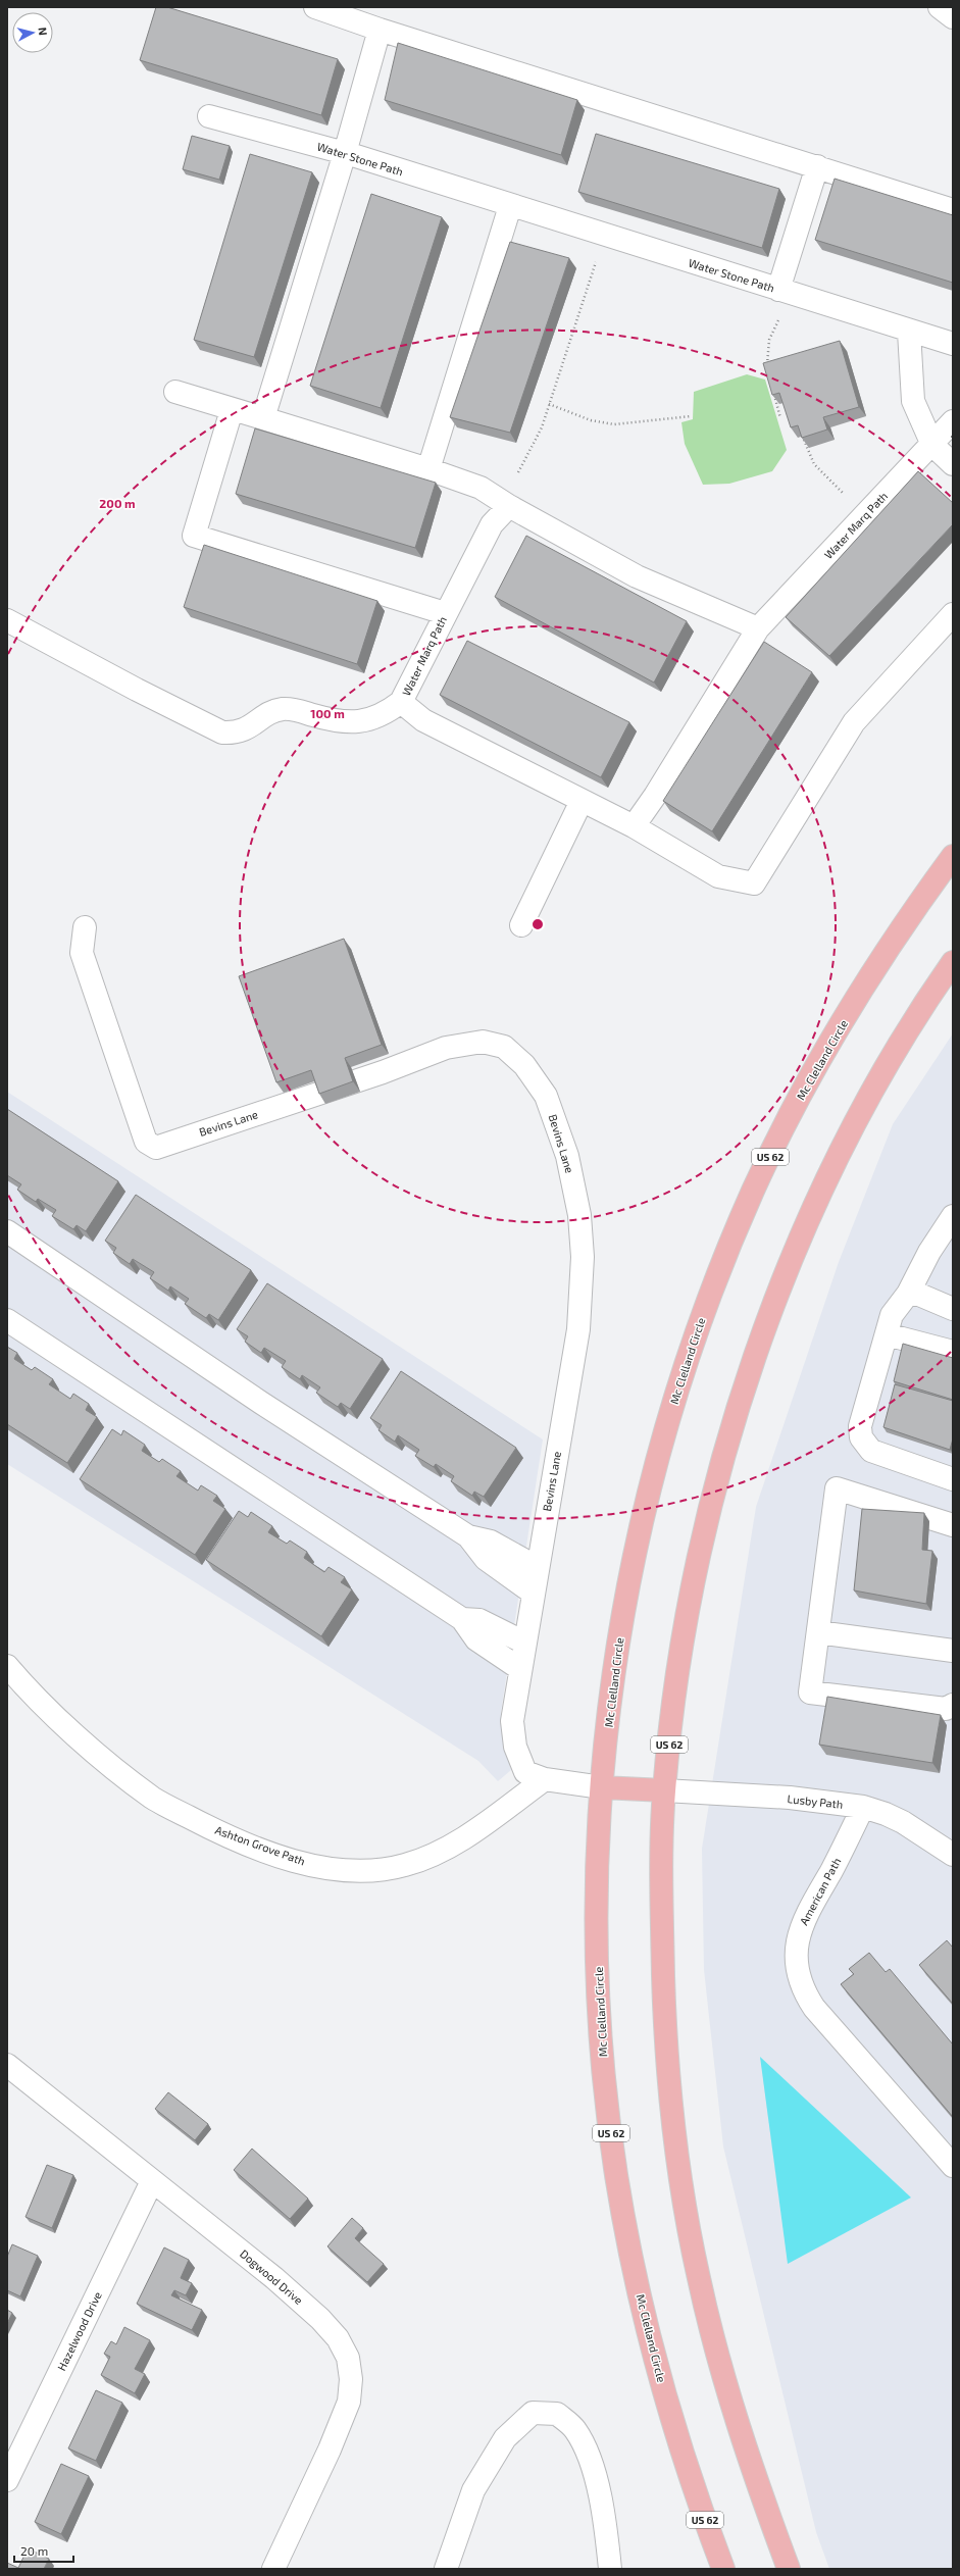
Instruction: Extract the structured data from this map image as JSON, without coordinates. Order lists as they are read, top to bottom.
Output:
{
  "streets": {
    "highway": ["Mc Clelland Circle", "US 62"],
    "street": [
      "Water Stone Path",
      "Water Marq Path",
      "Bevins Lane",
      "Lusby Path",
      "Ashton Grove Path",
      "American Path",
      "Dogwood Drive",
      "Hazelwood Drive"
    ]
  },
  "crossings": [
    ["Mc Clelland Circle", "Bevins Lane"],
    ["Bevins Lane", "Ashton Grove Path"],
    ["US 62", "Lusby Path"],
    ["Lusby Path", "American Path"],
    ["Dogwood Drive", "Hazelwood Drive"]
  ],
  "scale_bar": "20 m",
  "north": "right",
  "rings": ["200 m", "100 m"]
}
